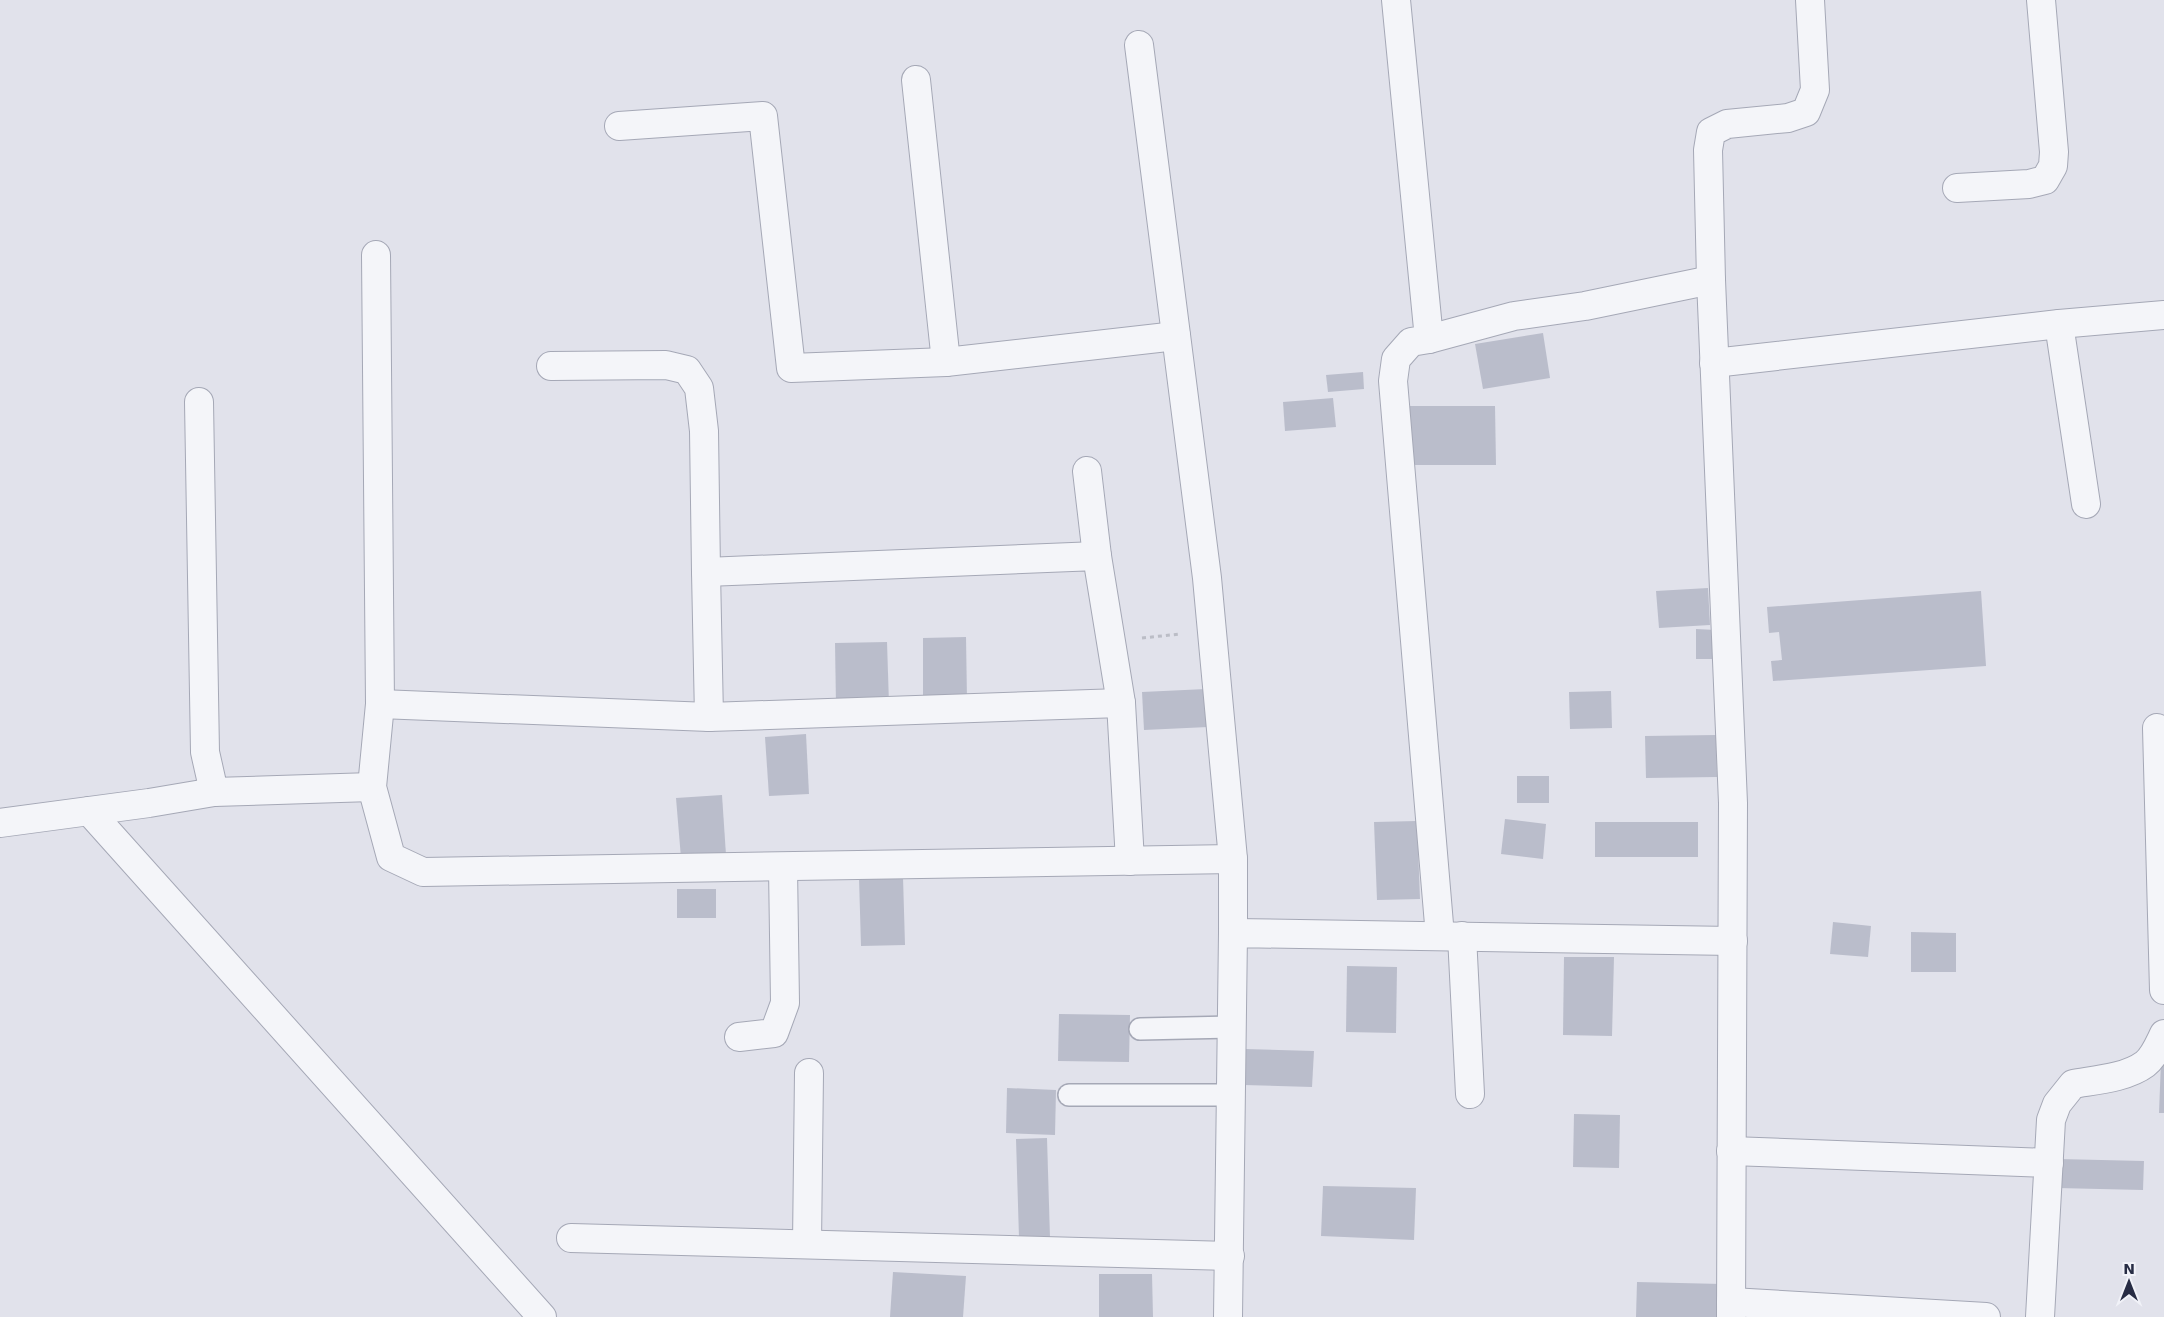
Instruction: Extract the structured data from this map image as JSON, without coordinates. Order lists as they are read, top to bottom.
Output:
{
  "north": "top"
}
